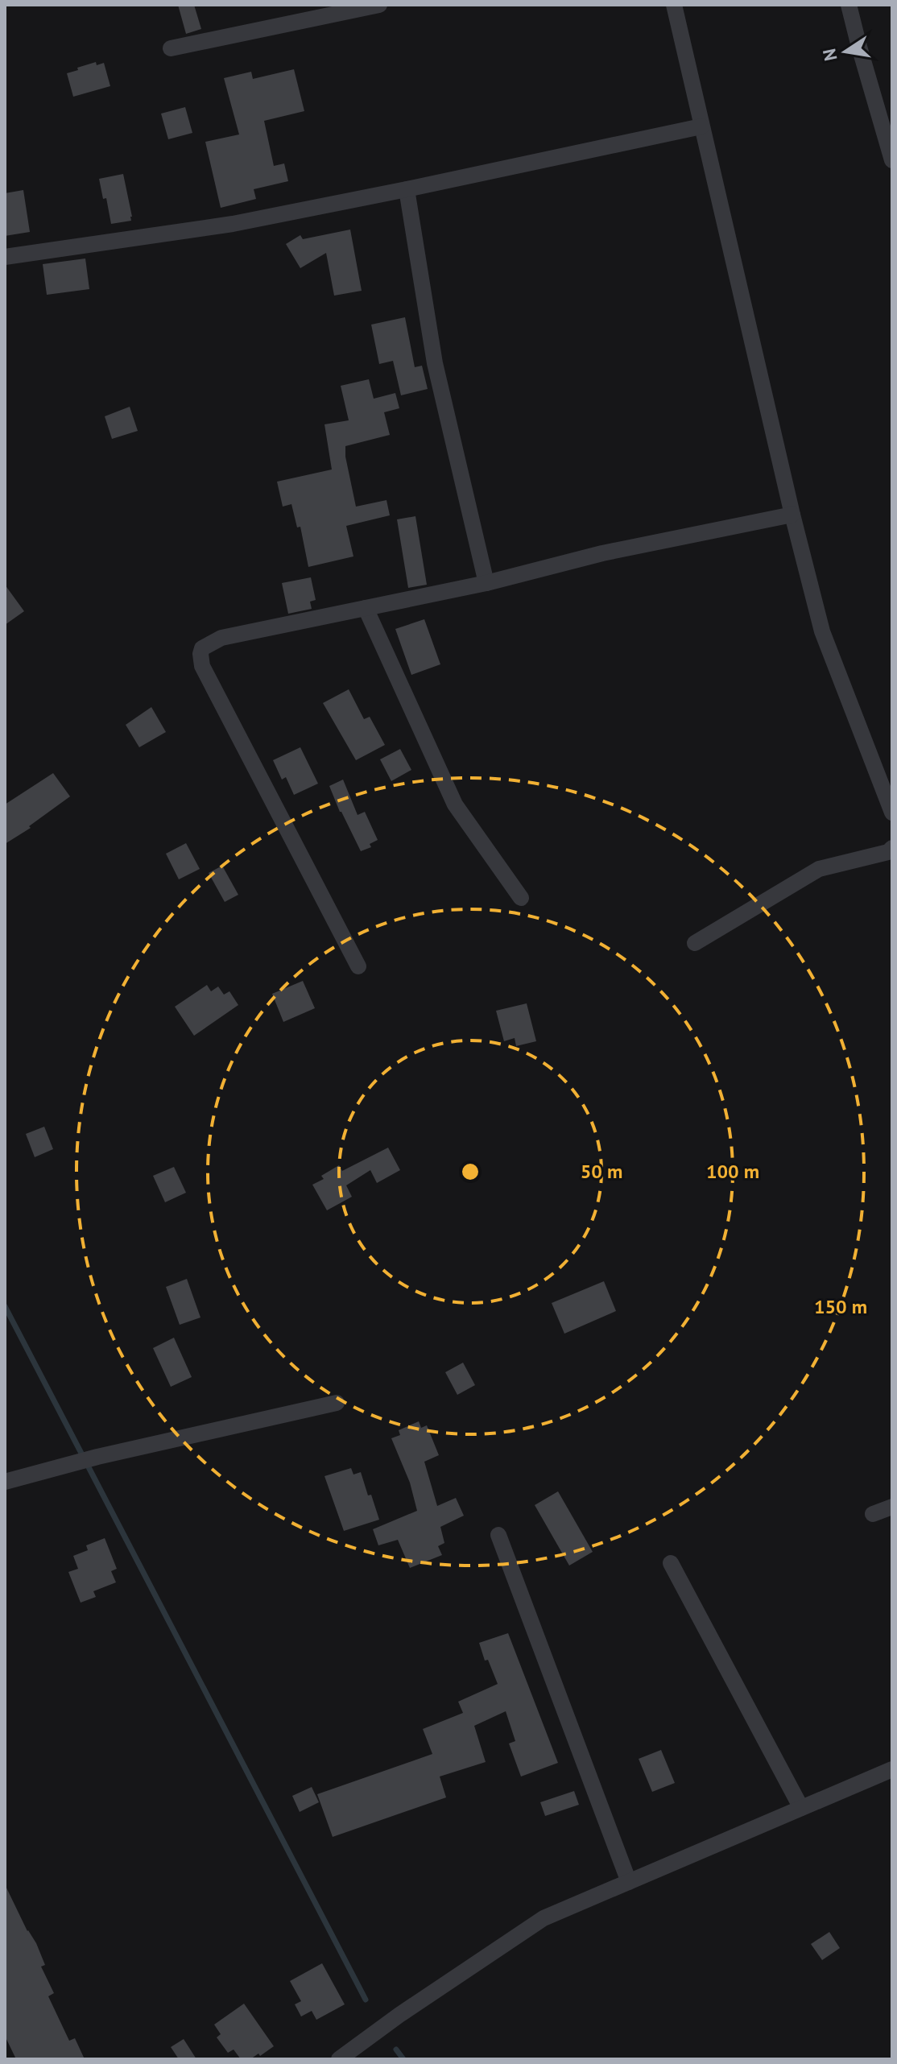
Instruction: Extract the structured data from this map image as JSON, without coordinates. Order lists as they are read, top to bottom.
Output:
{
  "north": "left",
  "rings": ["50 m", "100 m", "150 m"]
}
